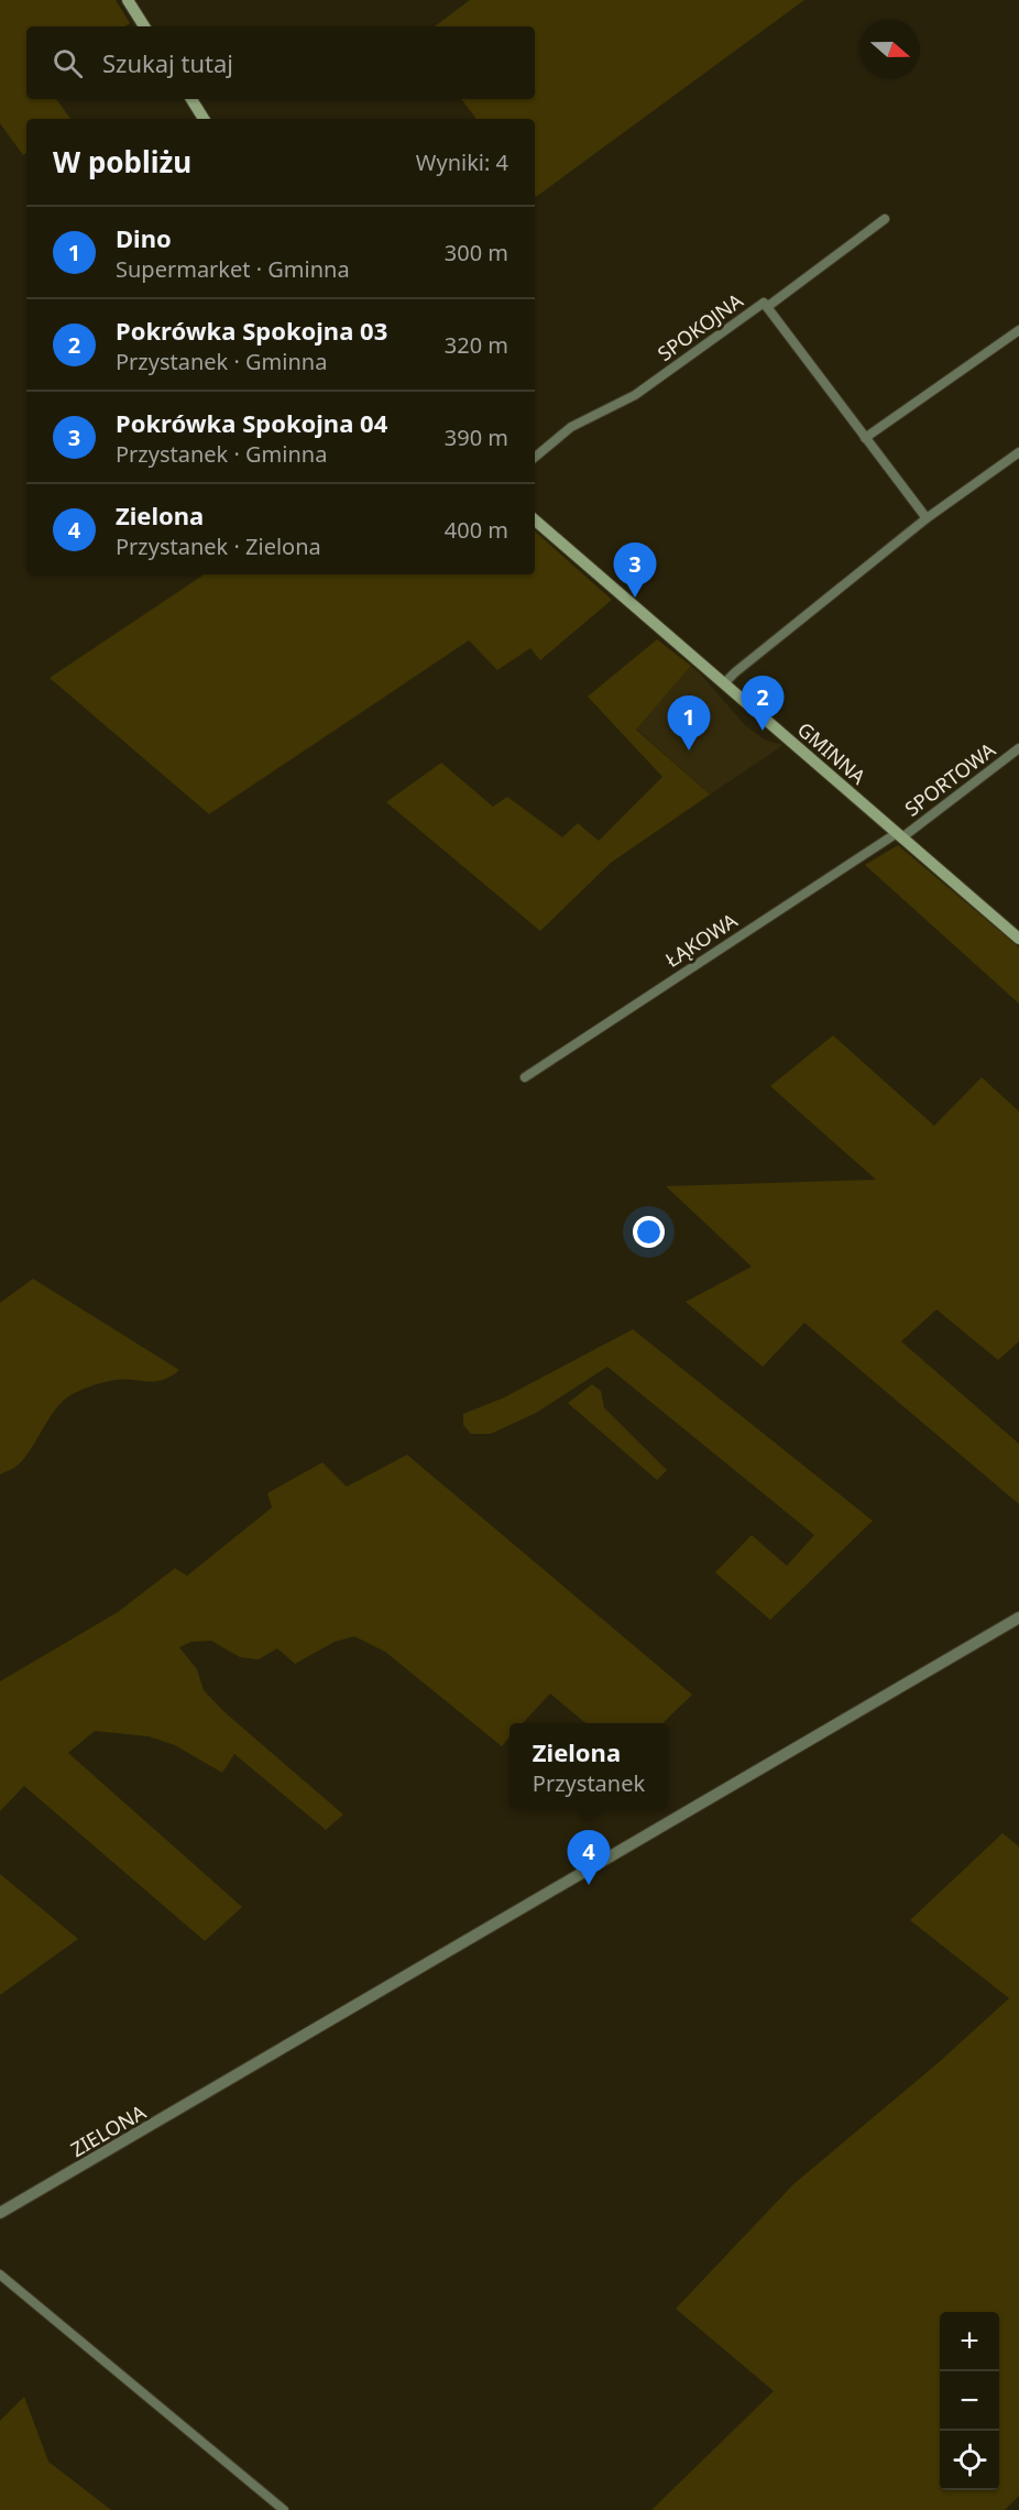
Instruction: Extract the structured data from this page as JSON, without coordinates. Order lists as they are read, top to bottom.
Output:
{
  "streets": {
    "main road": ["GMINNA"],
    "street": [
      "SPOKOJNA",
      "SPORTOWA",
      "ŁĄKOWA",
      "ZIELONA"
    ]
  },
  "crossings": [
    ["GMINNA", "SPORTOWA"],
    ["GMINNA", "ŁĄKOWA"],
    ["SPORTOWA", "ŁĄKOWA"]
  ],
  "north": "right",
  "page": {
    "search": "Szukaj tutaj",
    "heading": ["W pobliżu", "Wyniki: 4"],
    "list": [
      {
        "mark": "1",
        "name": "Dino",
        "note": "Supermarket · Gminna",
        "value": "300 m"
      },
      {
        "mark": "2",
        "name": "Pokrówka Spokojna 03",
        "note": "Przystanek · Gminna",
        "value": "320 m"
      },
      {
        "mark": "3",
        "name": "Pokrówka Spokojna 04",
        "note": "Przystanek · Gminna",
        "value": "390 m"
      },
      {
        "mark": "4",
        "name": "Zielona",
        "note": "Przystanek · Zielona",
        "value": "400 m"
      }
    ],
    "pins": [
      "3",
      "2",
      "1",
      "4"
    ],
    "popup": ["Zielona", "Przystanek"],
    "map_buttons": ["+", "−"]
  }
}
